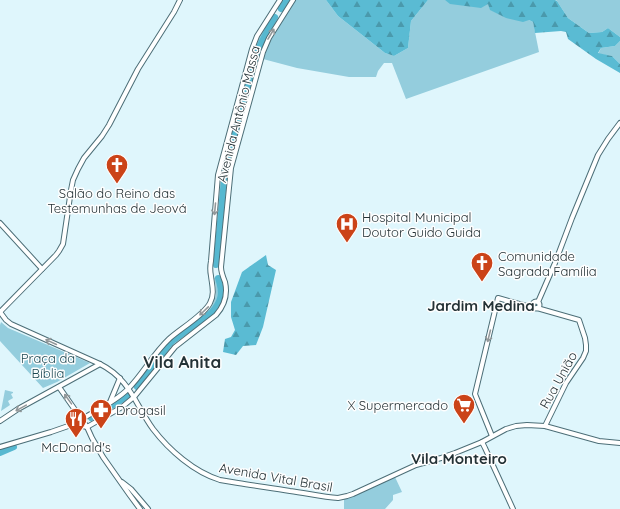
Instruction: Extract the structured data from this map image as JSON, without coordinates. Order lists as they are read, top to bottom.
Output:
{
  "streets": {
    "street": ["Avenida Antônio Massa", "Rua União", "Avenida Vital Brasil"]
  },
  "crossings": [
    ["Avenida Antônio Massa", "Avenida Vital Brasil"],
    ["Rua União", "Avenida Vital Brasil"]
  ],
  "districts": ["Jardim Medina", "Vila Anita", "Vila Monteiro"],
  "parks": ["Praça da Bíblia"],
  "places": {
    "church": ["Salão do Reino das Testemunhas de Jeová", "Comunidade Sagrada Família"],
    "hospital": ["Hospital Municipal Doutor Guido Guida"],
    "supermarket": ["X Supermercado"],
    "pharmacy": ["Drogasil"],
    "restaurant": ["McDonald's"]
  }
}
